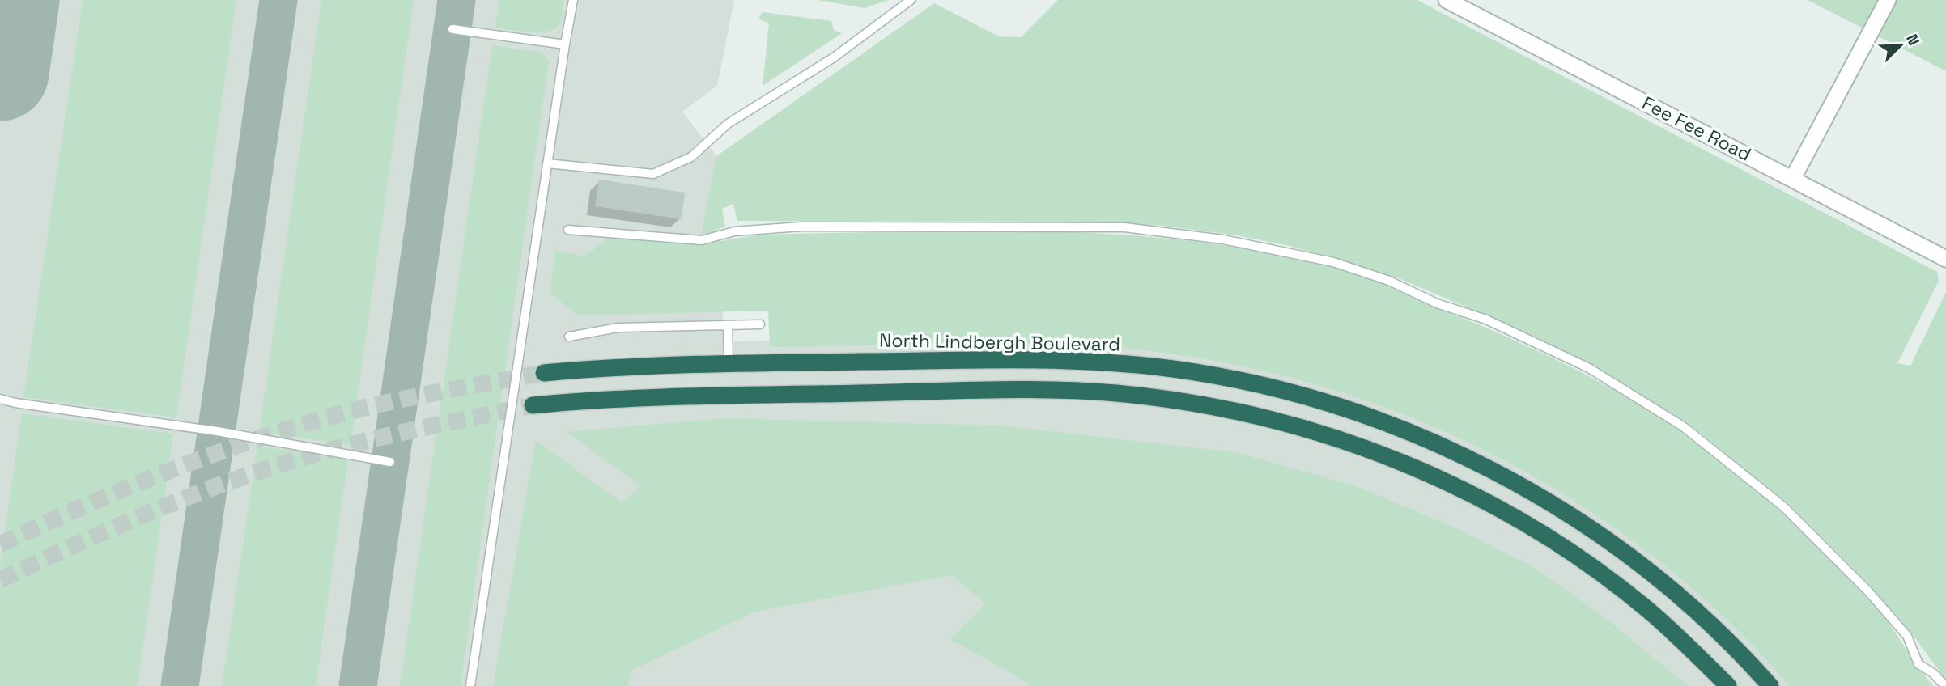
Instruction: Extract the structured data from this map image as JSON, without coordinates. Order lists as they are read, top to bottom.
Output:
{
  "streets": {
    "highway": ["North Lindbergh Boulevard"],
    "street": ["Fee Fee Road"]
  },
  "north": "top right"
}
